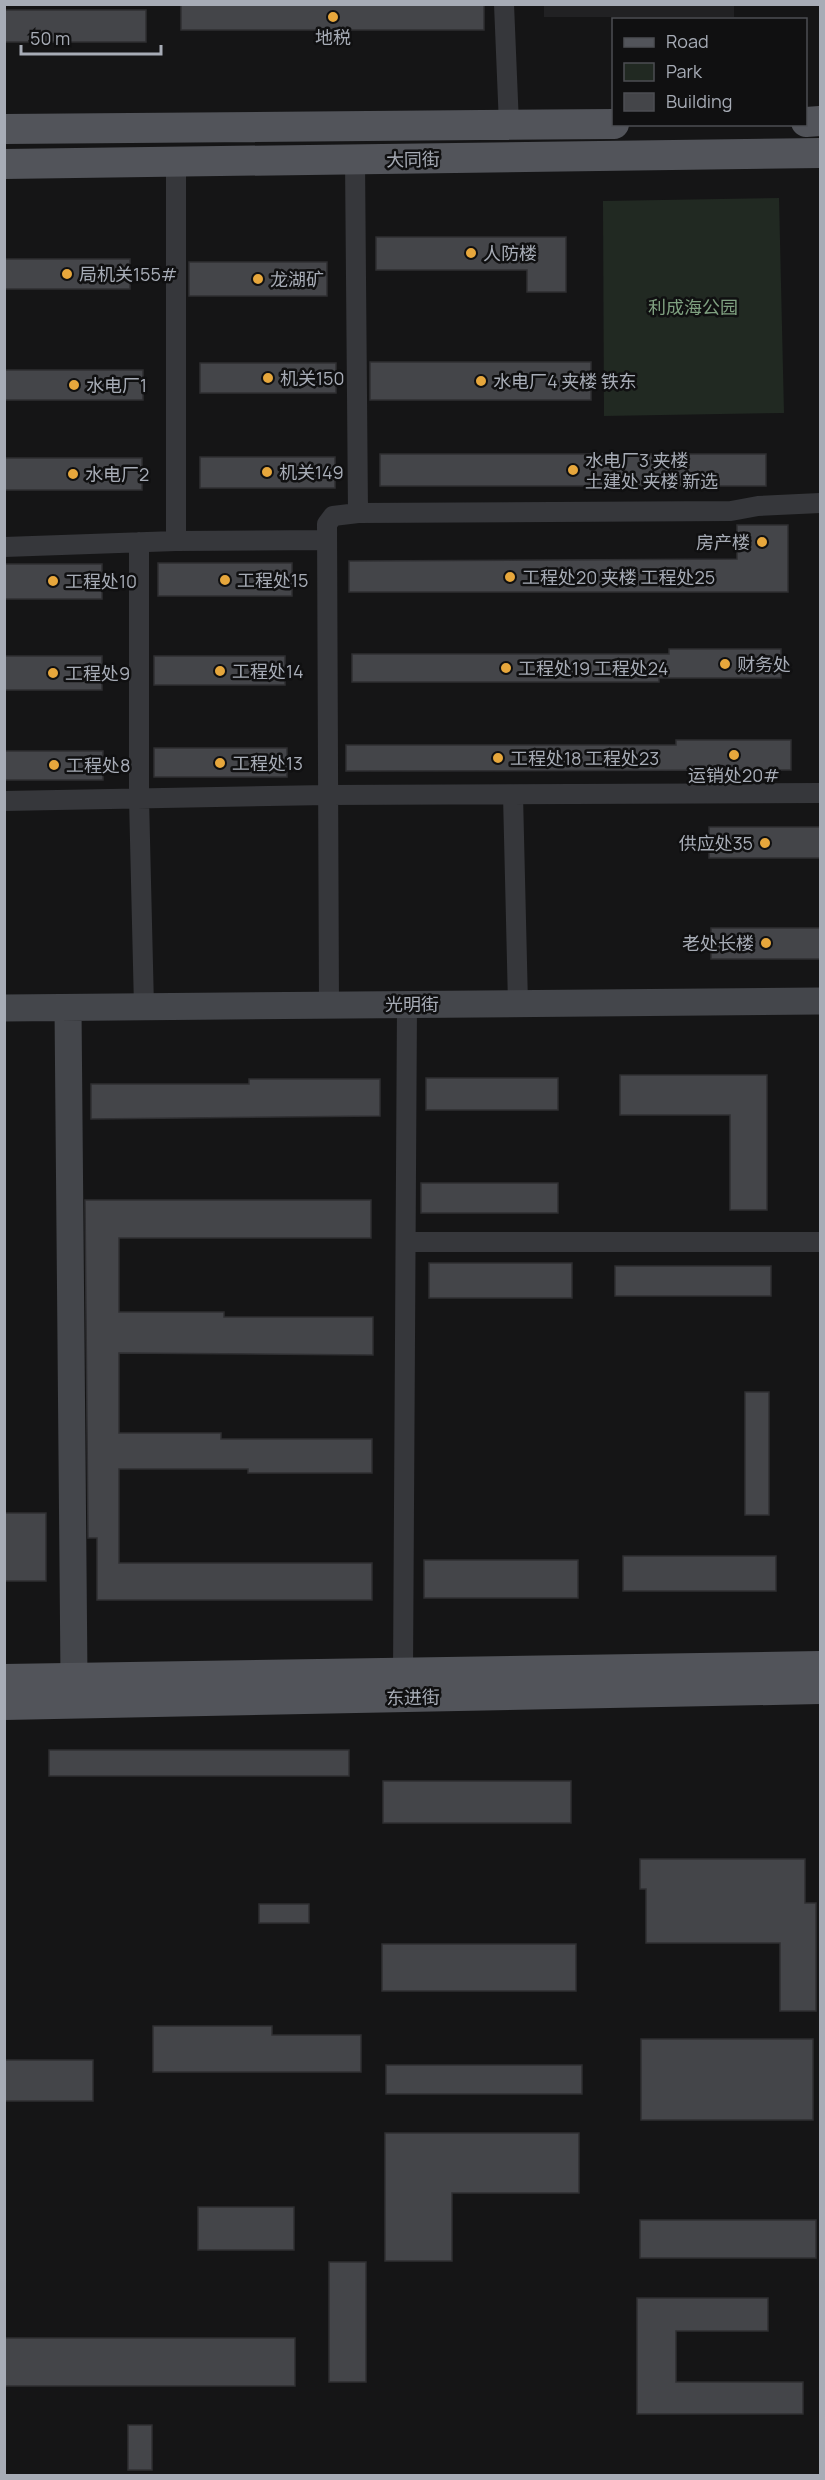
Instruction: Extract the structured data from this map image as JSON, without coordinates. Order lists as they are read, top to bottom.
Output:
{
  "streets": {
    "main road": ["大同街", "光明街", "东进街"]
  },
  "parks": ["利成海公园"],
  "places": [
    "地税",
    "人防楼",
    "局机关155#",
    "龙湖矿",
    "机关150",
    "水电厂4 夹楼 铁东",
    "水电厂1",
    "水电厂3 夹楼 土建处 夹楼 新选",
    "机关149",
    "水电厂2",
    "房产楼",
    "工程处20 夹楼 工程处25",
    "工程处15",
    "工程处10",
    "财务处",
    "工程处19 工程处24",
    "工程处14",
    "工程处9",
    "运销处20#",
    "工程处18 工程处23",
    "工程处13",
    "工程处8",
    "供应处35",
    "老处长楼"
  ],
  "legend": ["Road", "Park", "Building"],
  "scale_bar": "50 m"
}
